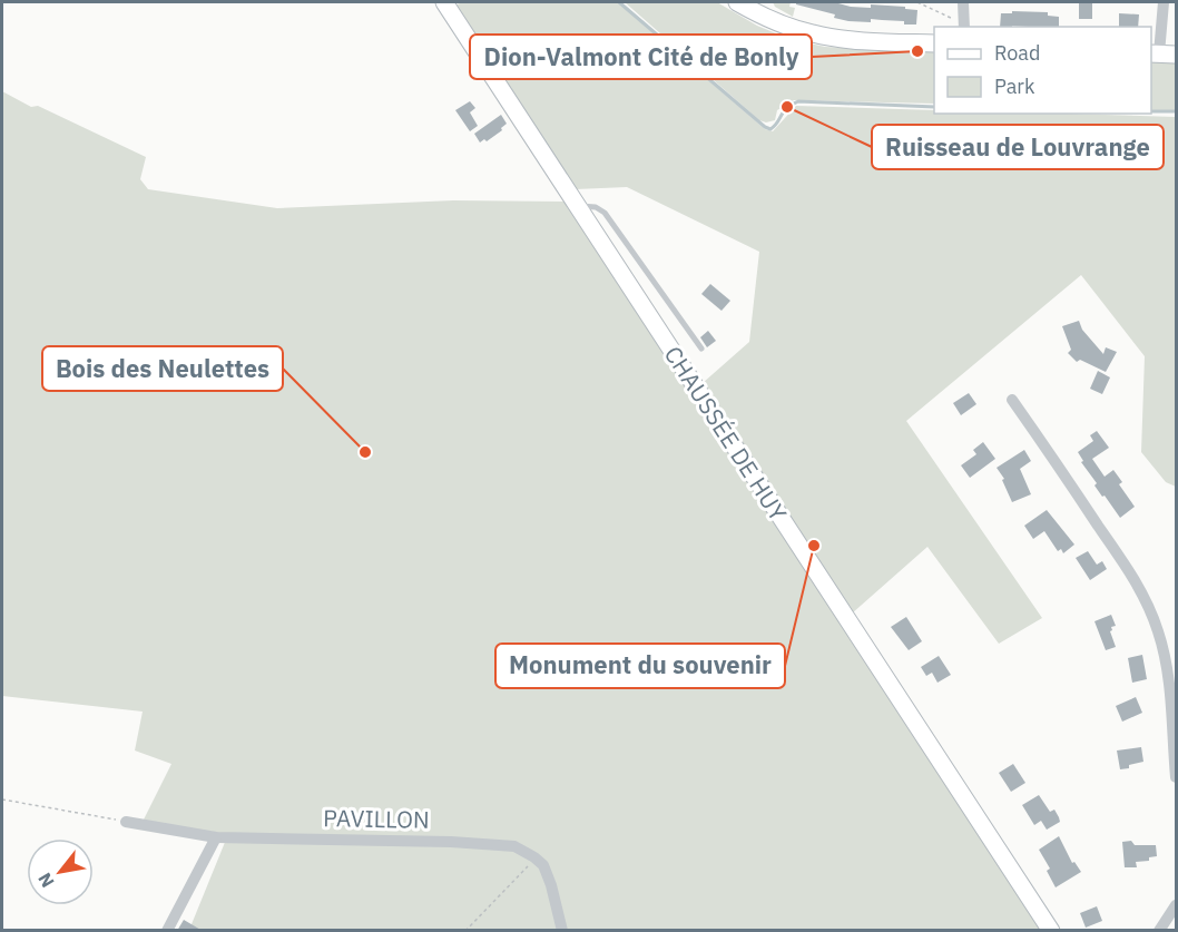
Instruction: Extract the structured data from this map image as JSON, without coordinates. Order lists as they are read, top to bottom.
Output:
{
  "streets": {
    "main road": ["CHAUSSÉE DE HUY"],
    "street": ["PAVILLON"]
  },
  "places": [
    "Dion-Valmont Cité de Bonly",
    "Ruisseau de Louvrange",
    "Bois des Neulettes",
    "Monument du souvenir"
  ],
  "legend": ["Road", "Park"],
  "north": "bottom left"
}
